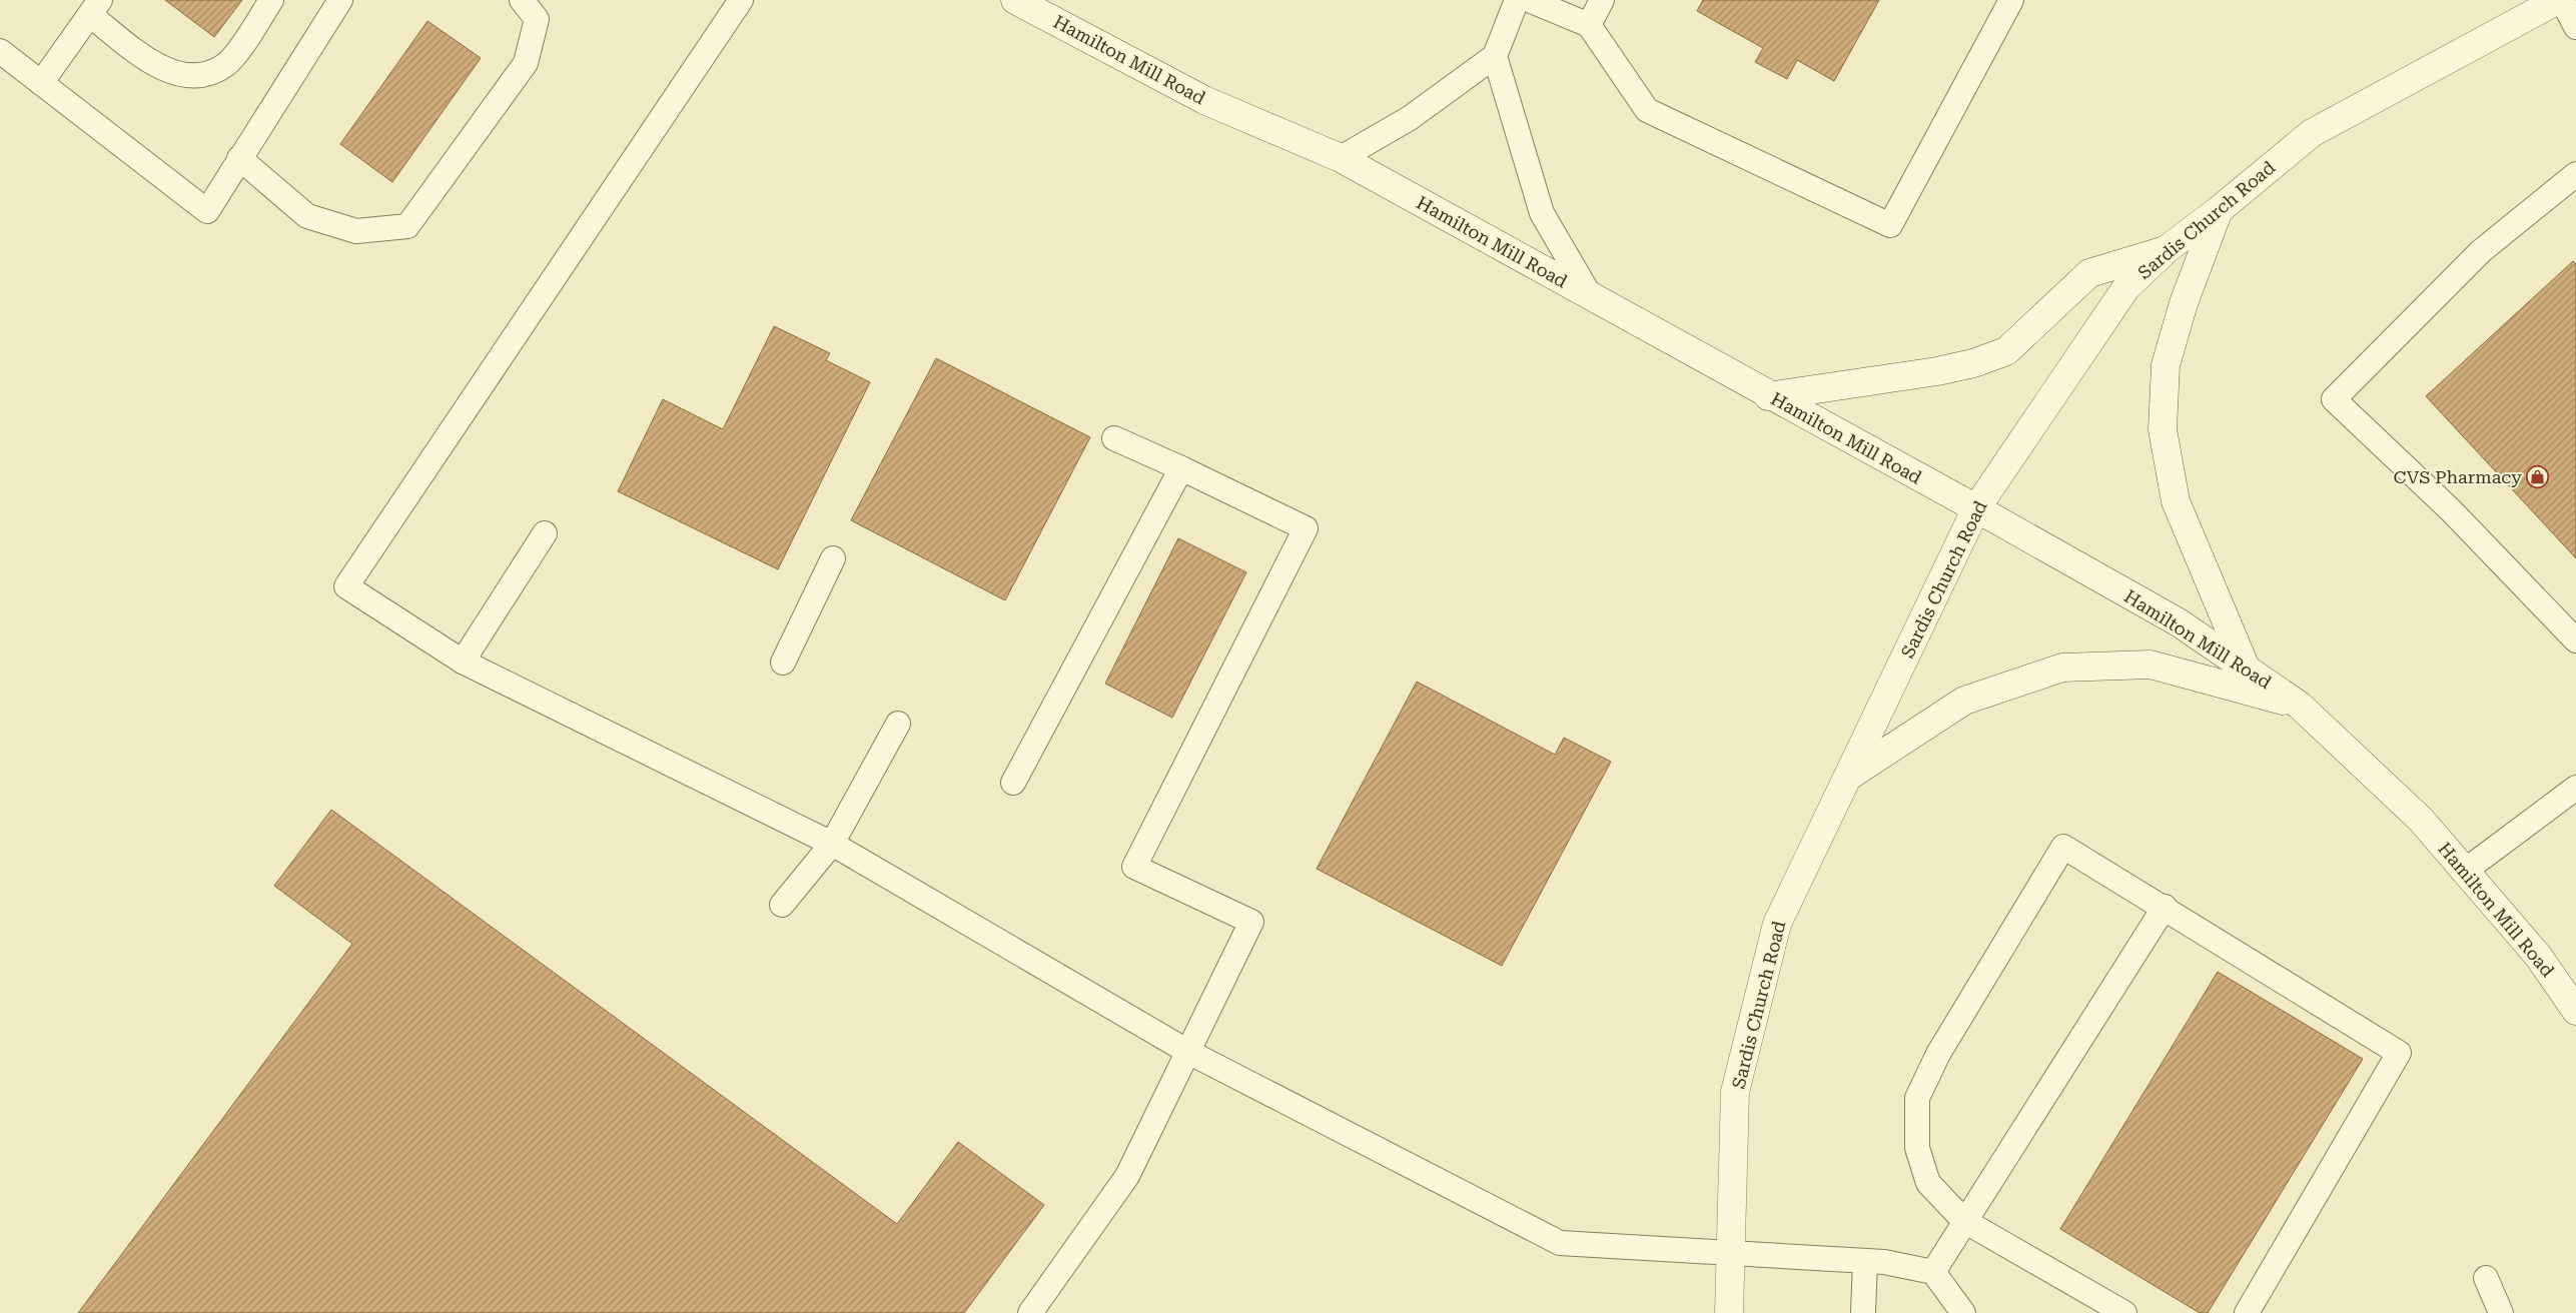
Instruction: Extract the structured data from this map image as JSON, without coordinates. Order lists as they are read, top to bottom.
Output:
{
  "streets": {
    "main road": ["Hamilton Mill Road", "Sardis Church Road"]
  },
  "crossings": [
    ["Hamilton Mill Road", "Sardis Church Road"]
  ],
  "places": {
    "shop": ["CVS Pharmacy"]
  }
}
